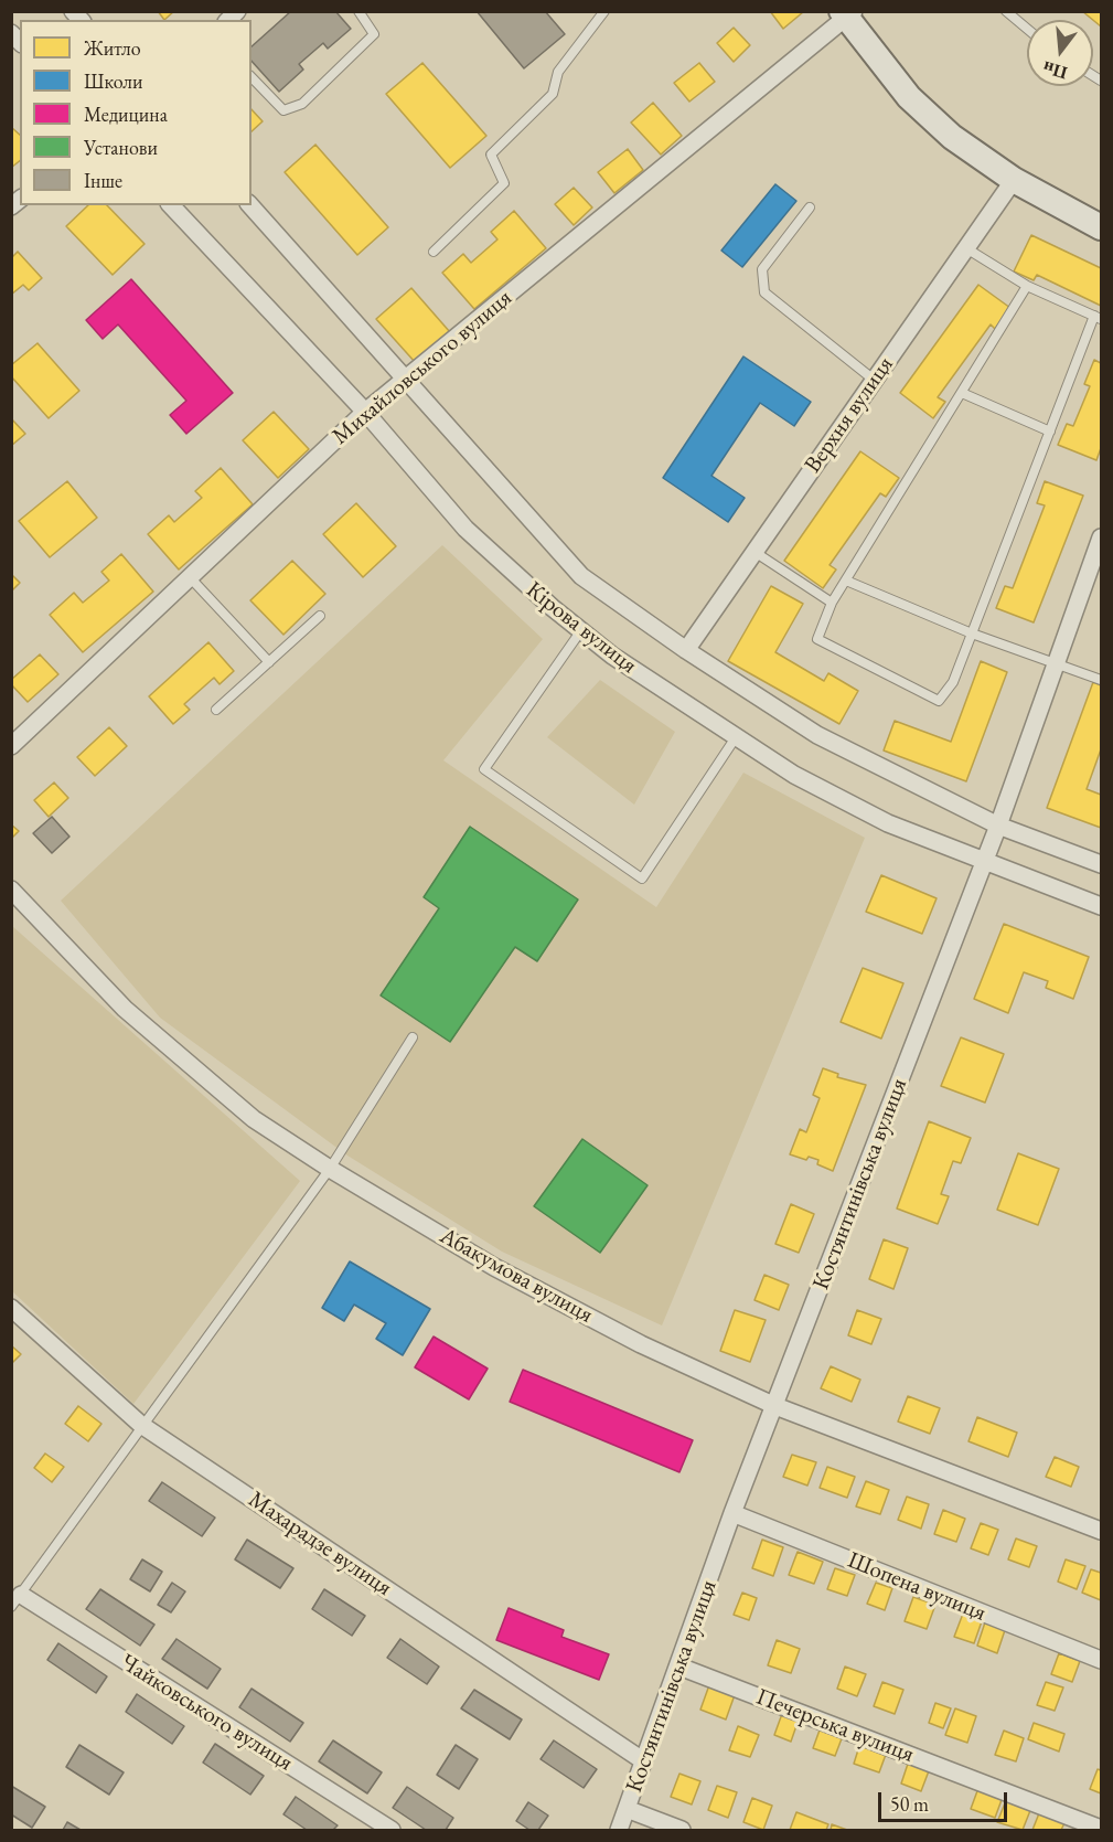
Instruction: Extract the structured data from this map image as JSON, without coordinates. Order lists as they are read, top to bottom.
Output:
{
  "streets": {
    "street": [
      "Михайловського вулиця",
      "Верхня вулиця",
      "Кірова вулиця",
      "Костянтинівська вулиця",
      "Абакумова вулиця",
      "Махарадзе вулиця",
      "Шопена вулиця",
      "Чайковського вулиця",
      "Печерська вулиця"
    ]
  },
  "crossings": [
    ["Михайловського вулиця", "Кірова вулиця"],
    ["Верхня вулиця", "Кірова вулиця"],
    ["Кірова вулиця", "Костянтинівська вулиця"],
    ["Костянтинівська вулиця", "Абакумова вулиця"],
    ["Костянтинівська вулиця", "Махарадзе вулиця"],
    ["Костянтинівська вулиця", "Шопена вулиця"],
    ["Костянтинівська вулиця", "Печерська вулиця"]
  ],
  "legend": [
    "Житло",
    "Школи",
    "Медицина",
    "Установи",
    "Інше"
  ],
  "scale_bar": "50 m",
  "north": "bottom"
}
